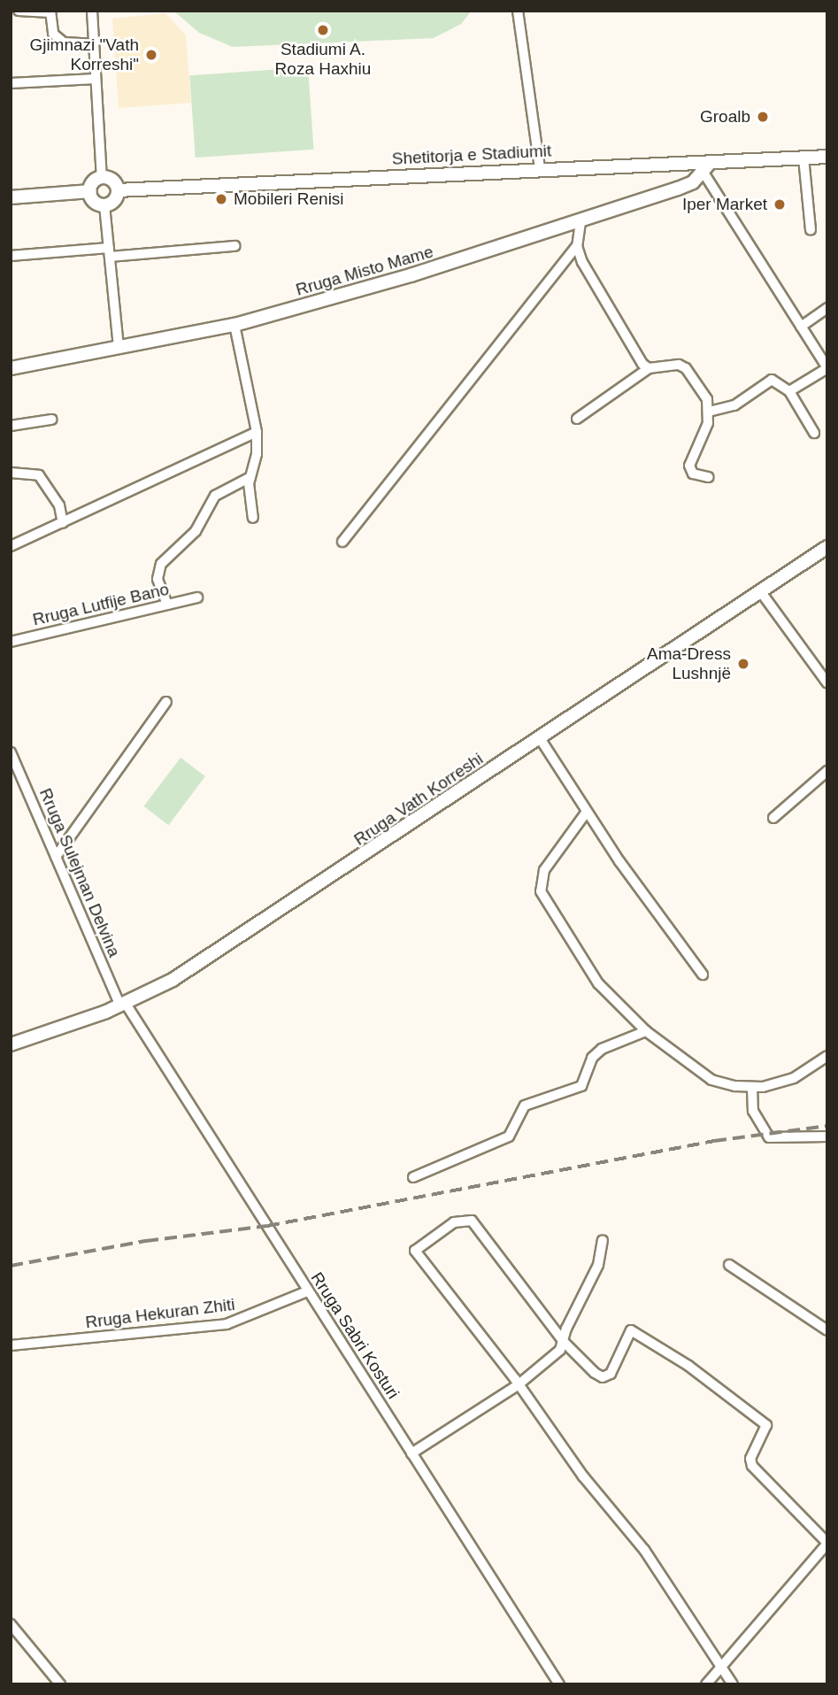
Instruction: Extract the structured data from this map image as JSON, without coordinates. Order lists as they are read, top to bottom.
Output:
{
  "streets": {
    "main road": ["Shetitorja e Stadiumit", "Rruga Misto Mame", "Rruga Vath Korreshi"],
    "street": [
      "Rruga Lutfije Bano",
      "Rruga Sulejman Delvina",
      "Rruga Hekuran Zhiti",
      "Rruga Sabri Kosturi"
    ]
  },
  "crossings": [
    ["Shetitorja e Stadiumit", "Rruga Misto Mame"],
    ["Rruga Vath Korreshi", "Rruga Sulejman Delvina"],
    ["Rruga Vath Korreshi", "Rruga Sabri Kosturi"],
    ["Rruga Sulejman Delvina", "Rruga Sabri Kosturi"],
    ["Rruga Hekuran Zhiti", "Rruga Sabri Kosturi"]
  ],
  "places": [
    "Stadiumi A. Roza Haxhiu",
    "Gjimnazi \"Vath Korreshi\"",
    "Groalb",
    "Mobileri Renisi",
    "Iper Market",
    "Ama-Dress Lushnjë"
  ]
}
